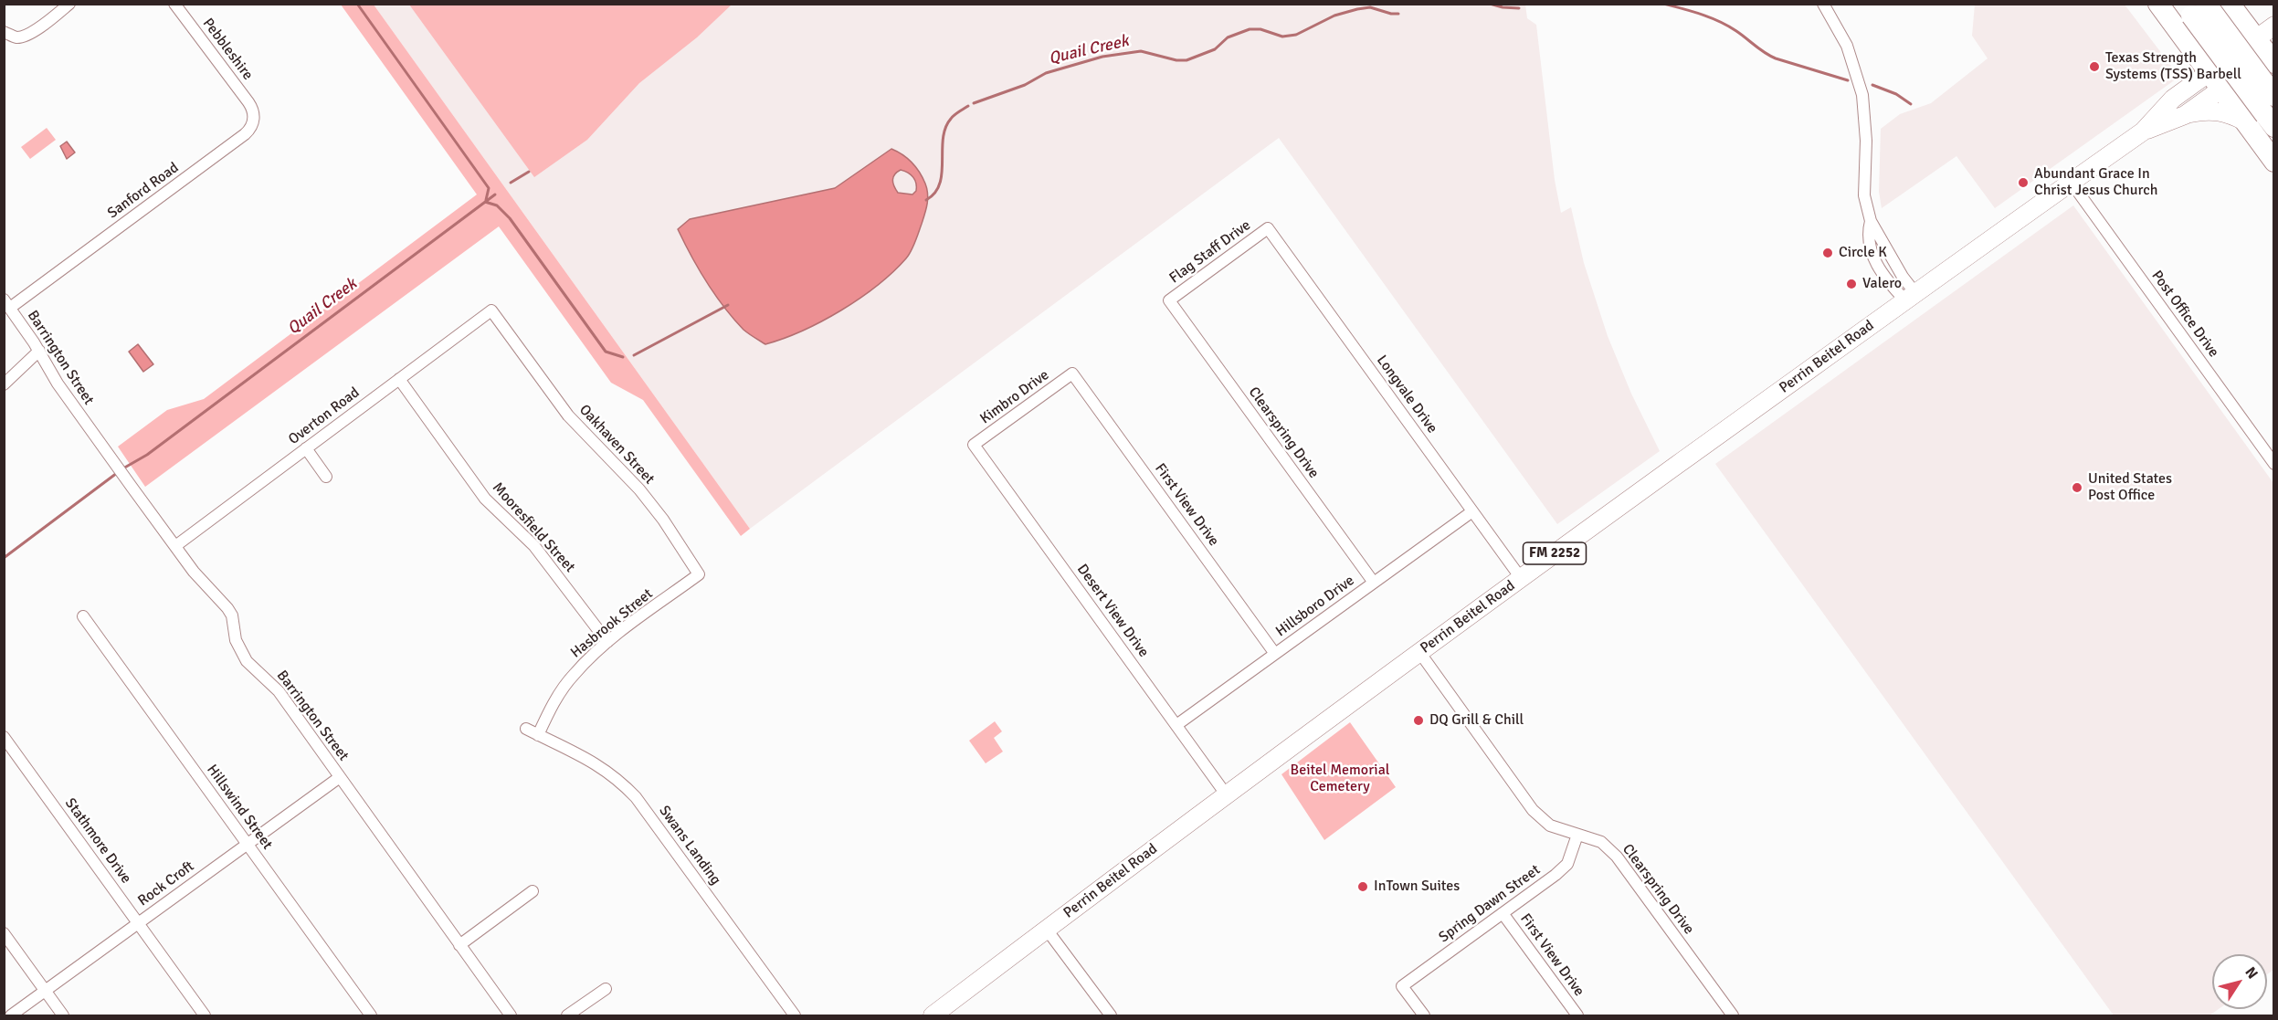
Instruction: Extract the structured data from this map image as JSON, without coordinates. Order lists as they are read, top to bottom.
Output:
{
  "streets": {
    "main road": ["Perrin Beitel Road", "FM 2252"],
    "street": [
      "Pebbleshire",
      "Sanford Road",
      "Flag Staff Drive",
      "Post Office Drive",
      "Barrington Street",
      "Longvale Drive",
      "Kimbro Drive",
      "Overton Road",
      "Clearspring Drive",
      "Oakhaven Street",
      "First View Drive",
      "Mooresfield Street",
      "Hillsboro Drive",
      "Desert View Drive",
      "Hasbrook Street",
      "Hillswind Street",
      "Stathmore Drive",
      "Swans Landing",
      "Rock Croft",
      "Spring Dawn Street"
    ]
  },
  "crossings": [
    ["Pebbleshire", "Sanford Road"],
    ["Sanford Road", "Barrington Street"],
    ["Flag Staff Drive", "Longvale Drive"],
    ["Flag Staff Drive", "Clearspring Drive"],
    ["Post Office Drive", "Perrin Beitel Road"],
    ["Perrin Beitel Road", "Longvale Drive"],
    ["Perrin Beitel Road", "Clearspring Drive"],
    ["Perrin Beitel Road", "Desert View Drive"],
    ["Barrington Street", "Overton Road"],
    ["Barrington Street", "Rock Croft"],
    ["Longvale Drive", "Hillsboro Drive"],
    ["Kimbro Drive", "First View Drive"],
    ["Kimbro Drive", "Desert View Drive"],
    ["Overton Road", "Oakhaven Street"],
    ["Overton Road", "Mooresfield Street"],
    ["Clearspring Drive", "Hillsboro Drive"],
    ["Clearspring Drive", "Spring Dawn Street"],
    ["Oakhaven Street", "Hasbrook Street"],
    ["First View Drive", "Hillsboro Drive"],
    ["First View Drive", "Spring Dawn Street"],
    ["Mooresfield Street", "Hasbrook Street"],
    ["Hillsboro Drive", "Desert View Drive"],
    ["Hasbrook Street", "Swans Landing"],
    ["Hillswind Street", "Rock Croft"],
    ["Stathmore Drive", "Rock Croft"]
  ],
  "water": ["Quail Creek"],
  "parks": ["Beitel Memorial Cemetery"],
  "places": [
    "Texas Strength Systems (TSS) Barbell",
    "Abundant Grace In Christ Jesus Church",
    "Circle K",
    "Valero",
    "United States Post Office",
    "DQ Grill & Chill",
    "InTown Suites"
  ],
  "north": "top right"
}
